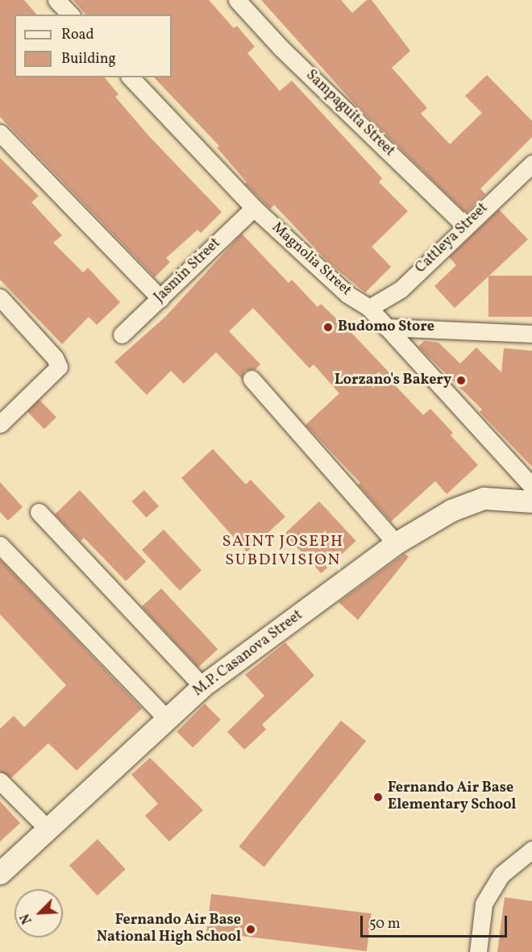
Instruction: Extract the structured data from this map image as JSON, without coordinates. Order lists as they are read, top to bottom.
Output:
{
  "streets": {
    "street": [
      "Sampaguita Street",
      "Cattleya Street",
      "Magnolia Street",
      "Jasmin Street",
      "M.P. Casanova Street"
    ]
  },
  "crossings": [
    ["Sampaguita Street", "Cattleya Street"],
    ["Cattleya Street", "Magnolia Street"],
    ["Magnolia Street", "Jasmin Street"]
  ],
  "districts": ["SAINT JOSEPH SUBDIVISION"],
  "places": [
    "Budomo Store",
    "Lorzano's Bakery",
    "Fernando Air Base Elementary School",
    "Fernando Air Base National High School"
  ],
  "legend": ["Road", "Building"],
  "scale_bar": "50 m",
  "north": "bottom left"
}
